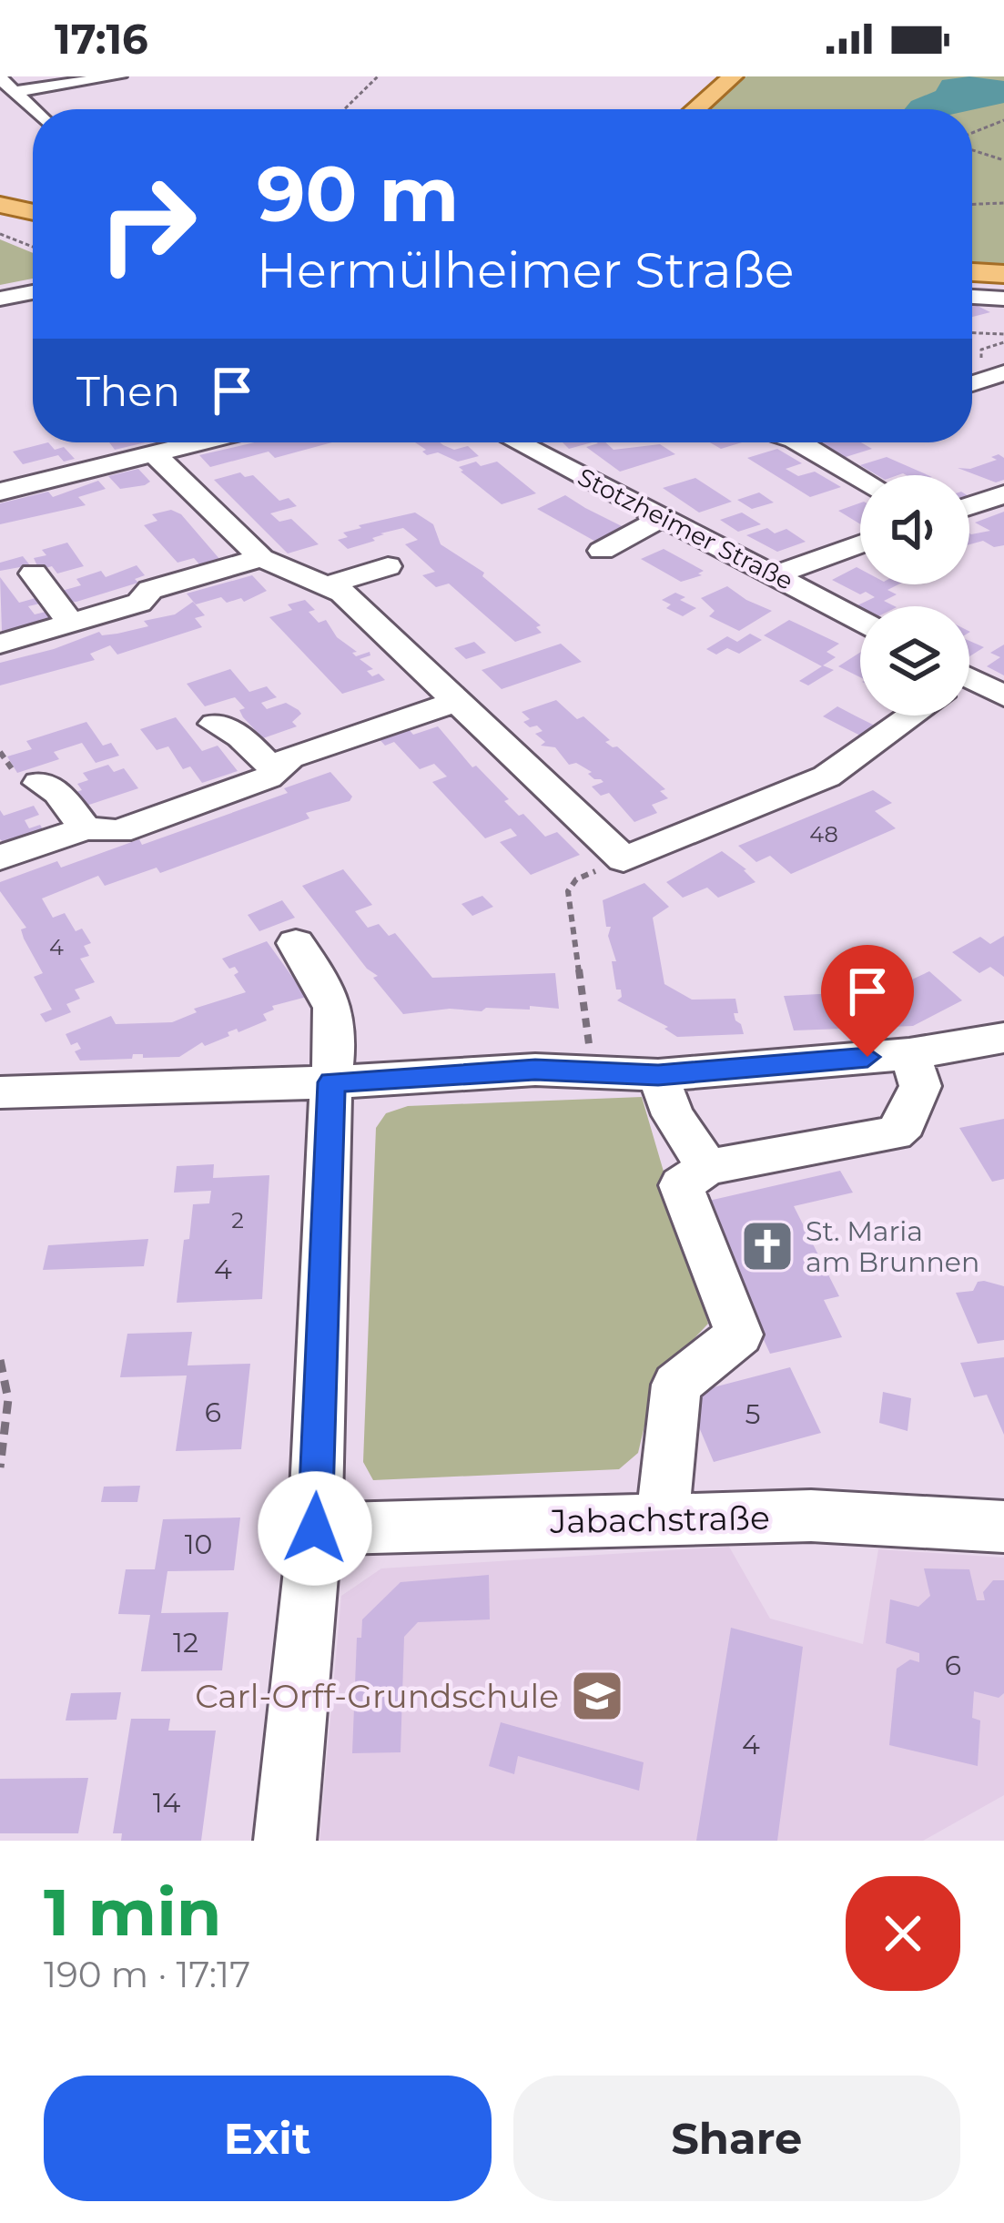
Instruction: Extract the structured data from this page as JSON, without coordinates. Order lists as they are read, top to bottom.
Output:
{
  "streets": {
    "street": ["Stotzheimer Straße", "Jabachstraße"]
  },
  "places": {
    "church": ["St. Maria am Brunnen"],
    "school or university": ["Carl-Orff-Grundschule"]
  },
  "house_numbers": [
    "48",
    "4",
    "2",
    "4",
    "6",
    "5",
    "10",
    "12",
    "6",
    "4",
    "14"
  ],
  "page": {
    "status": "17:16",
    "turn": ["90 m", "Hermülheimer Straße"],
    "then": "Then",
    "heading": ["1 min", "190 m · 17:17"],
    "buttons": ["Exit", "Share"]
  }
}
